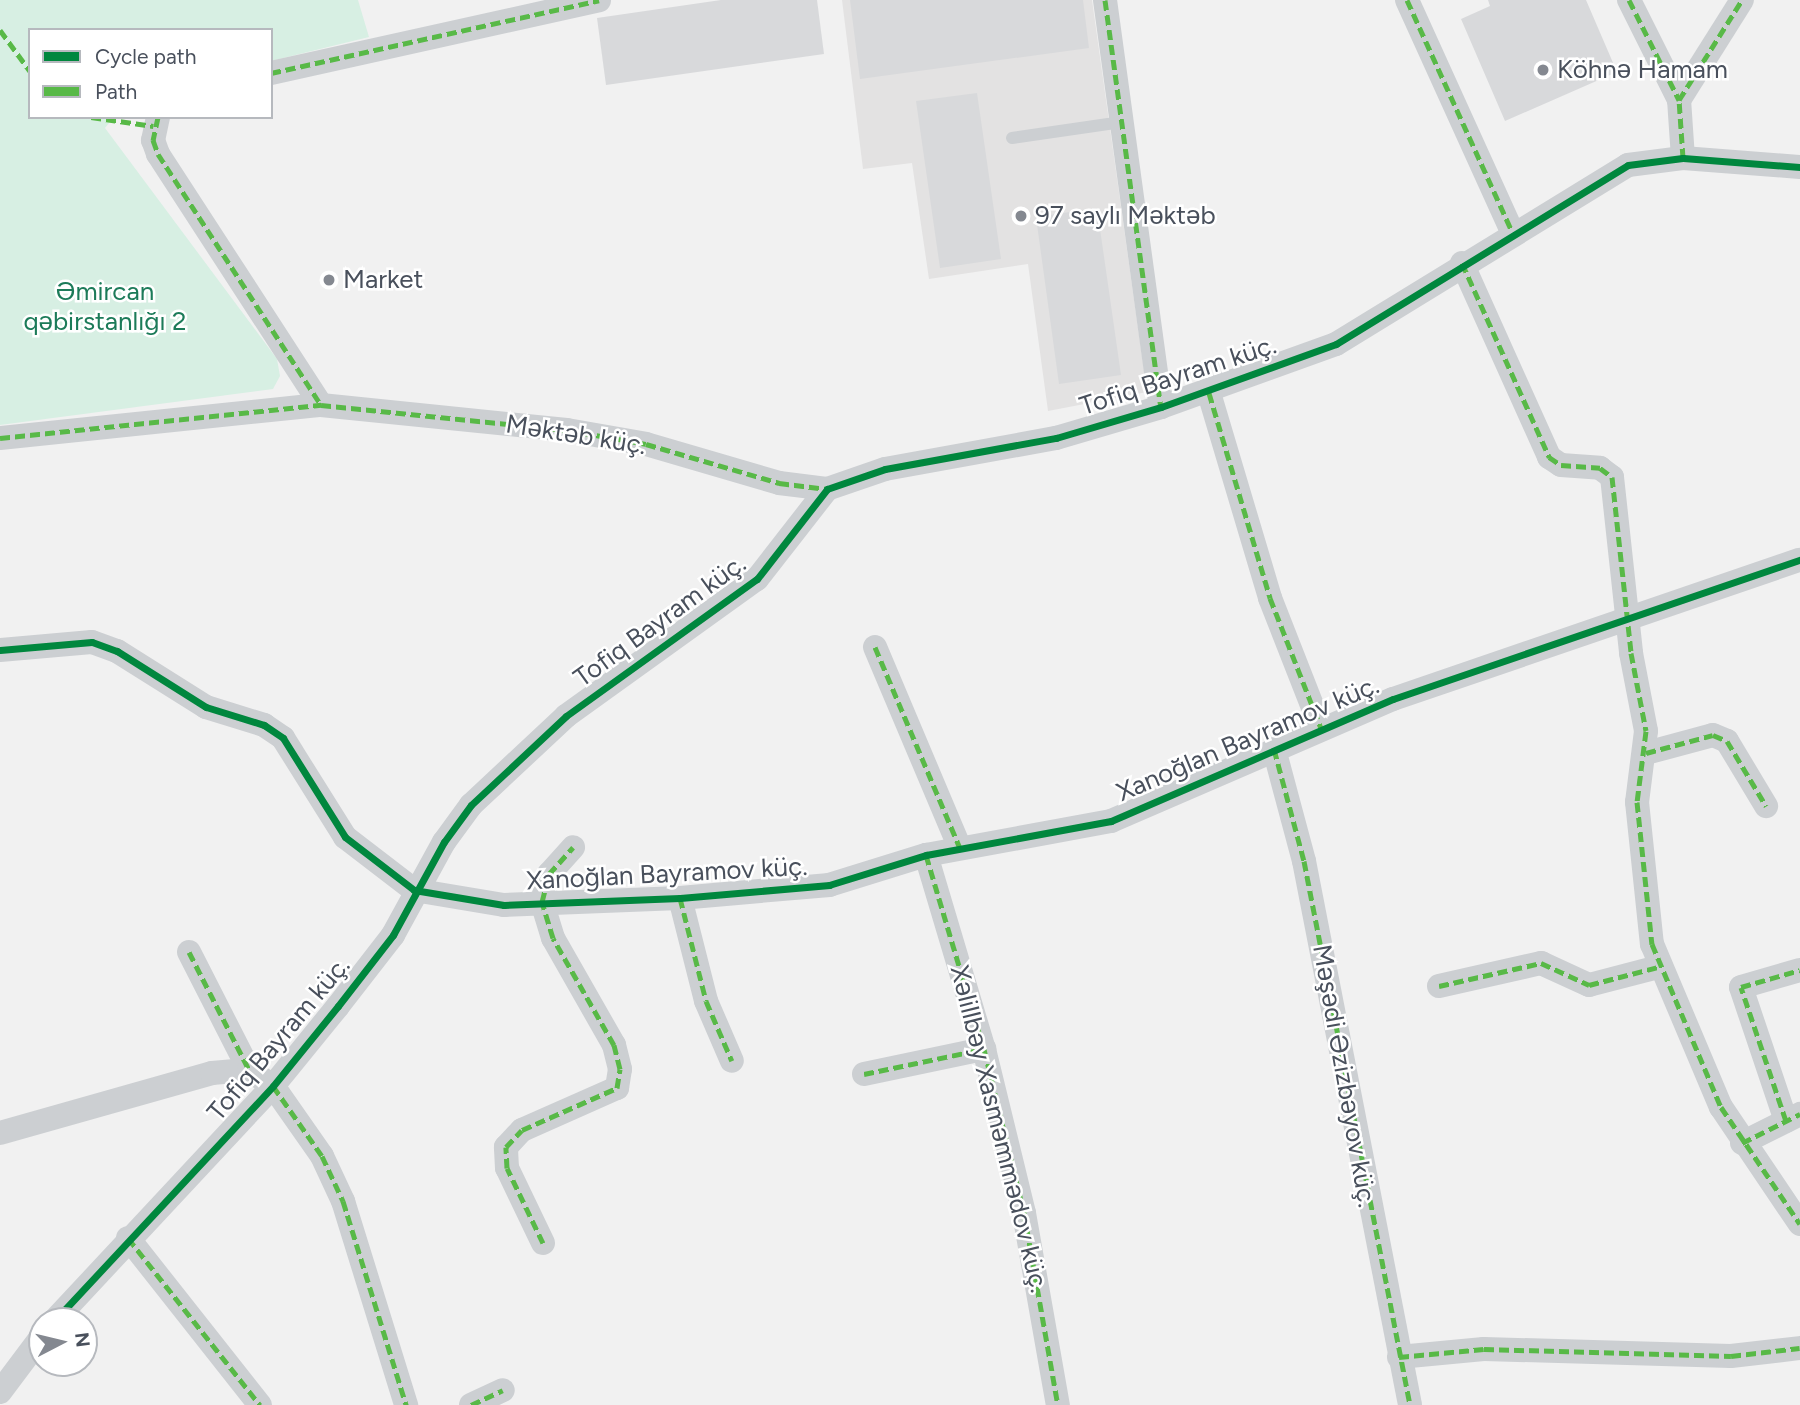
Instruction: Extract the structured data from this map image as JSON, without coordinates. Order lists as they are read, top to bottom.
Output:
{
  "streets": {
    "street": [
      "Tofiq Bayram küç.",
      "Məktəb küç.",
      "Xanoğlan Bayramov küç.",
      "Məşədi Əzizbəyov küç.",
      "Xəlillbəy Xasməmmədov küç."
    ]
  },
  "crossings": [
    ["Tofiq Bayram küç.", "Məktəb küç."],
    ["Tofiq Bayram küç.", "Xanoğlan Bayramov küç."],
    ["Xanoğlan Bayramov küç.", "Məşədi Əzizbəyov küç."],
    ["Xanoğlan Bayramov küç.", "Xəlillbəy Xasməmmədov küç."]
  ],
  "parks": ["Əmircan qəbirstanlığı 2"],
  "places": ["Köhnə Hamam", "97 saylı Məktəb", "Market"],
  "legend": ["Cycle path", "Path"],
  "north": "right"
}
